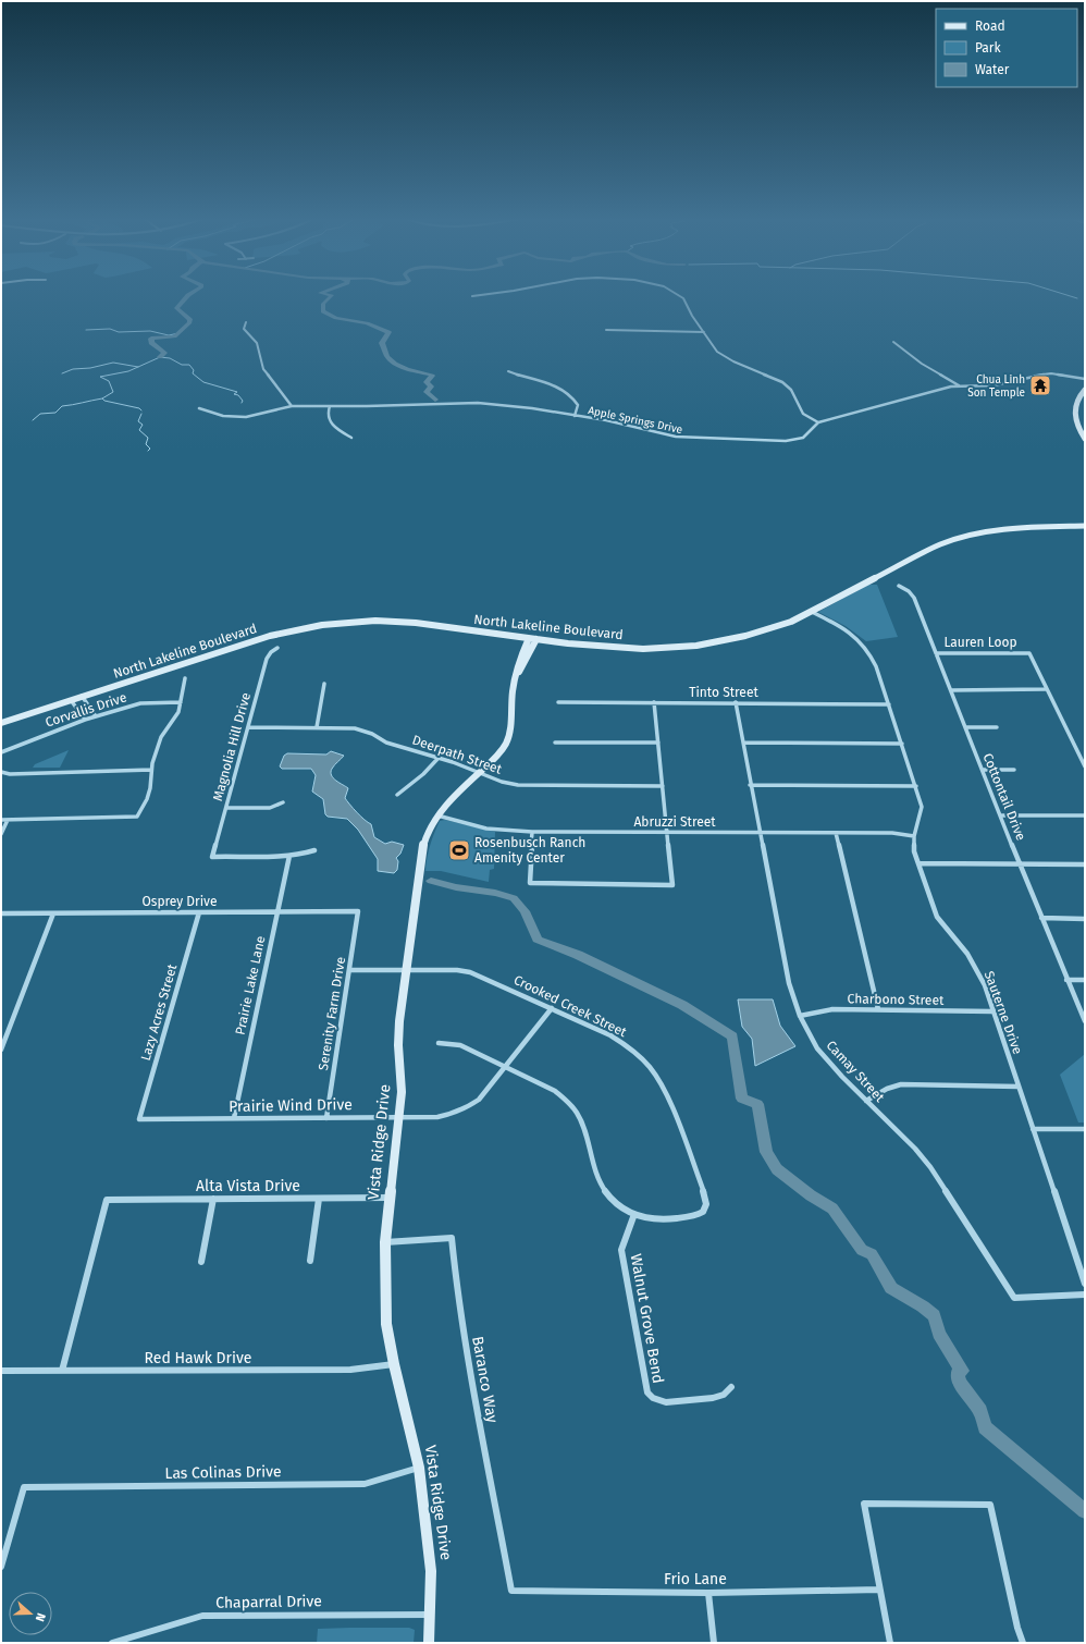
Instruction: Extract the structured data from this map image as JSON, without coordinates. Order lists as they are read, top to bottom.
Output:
{
  "streets": {
    "street": [
      "Apple Springs Drive",
      "North Lakeline Boulevard",
      "Lauren Loop",
      "Tinto Street",
      "Corvallis Drive",
      "Magnolia Hill Drive",
      "Deerpath Street",
      "Cottontail Drive",
      "Abruzzi Street",
      "Osprey Drive",
      "Prairie Lake Lane",
      "Charbono Street",
      "Crooked Creek Street",
      "Lazy Acres Street",
      "Sauterne Drive",
      "Serenity Farm Drive",
      "Camay Street",
      "Prairie Wind Drive",
      "Vista Ridge Drive",
      "Alta Vista Drive",
      "Walnut Grove Bend",
      "Red Hawk Drive",
      "Baranco Way",
      "Las Colinas Drive",
      "Frio Lane",
      "Chaparral Drive"
    ]
  },
  "crossings": [
    ["North Lakeline Boulevard", "Sauterne Drive"],
    ["North Lakeline Boulevard", "Vista Ridge Drive"],
    ["Lauren Loop", "Cottontail Drive"],
    ["Tinto Street", "Sauterne Drive"],
    ["Tinto Street", "Camay Street"],
    ["Magnolia Hill Drive", "Deerpath Street"],
    ["Magnolia Hill Drive", "Prairie Lake Lane"],
    ["Deerpath Street", "Vista Ridge Drive"],
    ["Abruzzi Street", "Sauterne Drive"],
    ["Abruzzi Street", "Camay Street"],
    ["Abruzzi Street", "Vista Ridge Drive"],
    ["Osprey Drive", "Prairie Lake Lane"],
    ["Osprey Drive", "Lazy Acres Street"],
    ["Osprey Drive", "Serenity Farm Drive"],
    ["Prairie Lake Lane", "Prairie Wind Drive"],
    ["Charbono Street", "Sauterne Drive"],
    ["Charbono Street", "Camay Street"],
    ["Crooked Creek Street", "Serenity Farm Drive"],
    ["Crooked Creek Street", "Prairie Wind Drive"],
    ["Crooked Creek Street", "Vista Ridge Drive"],
    ["Crooked Creek Street", "Walnut Grove Bend"],
    ["Lazy Acres Street", "Prairie Wind Drive"],
    ["Serenity Farm Drive", "Prairie Wind Drive"],
    ["Prairie Wind Drive", "Vista Ridge Drive"],
    ["Vista Ridge Drive", "Alta Vista Drive"],
    ["Vista Ridge Drive", "Red Hawk Drive"],
    ["Vista Ridge Drive", "Baranco Way"],
    ["Vista Ridge Drive", "Las Colinas Drive"],
    ["Vista Ridge Drive", "Chaparral Drive"],
    ["Alta Vista Drive", "Red Hawk Drive"],
    ["Baranco Way", "Frio Lane"]
  ],
  "places": {
    "temple": ["Chua Linh Son Temple"],
    "sports": ["Rosenbusch Ranch Amenity Center"]
  },
  "legend": ["Road", "Park", "Water"],
  "north": "right"
}
